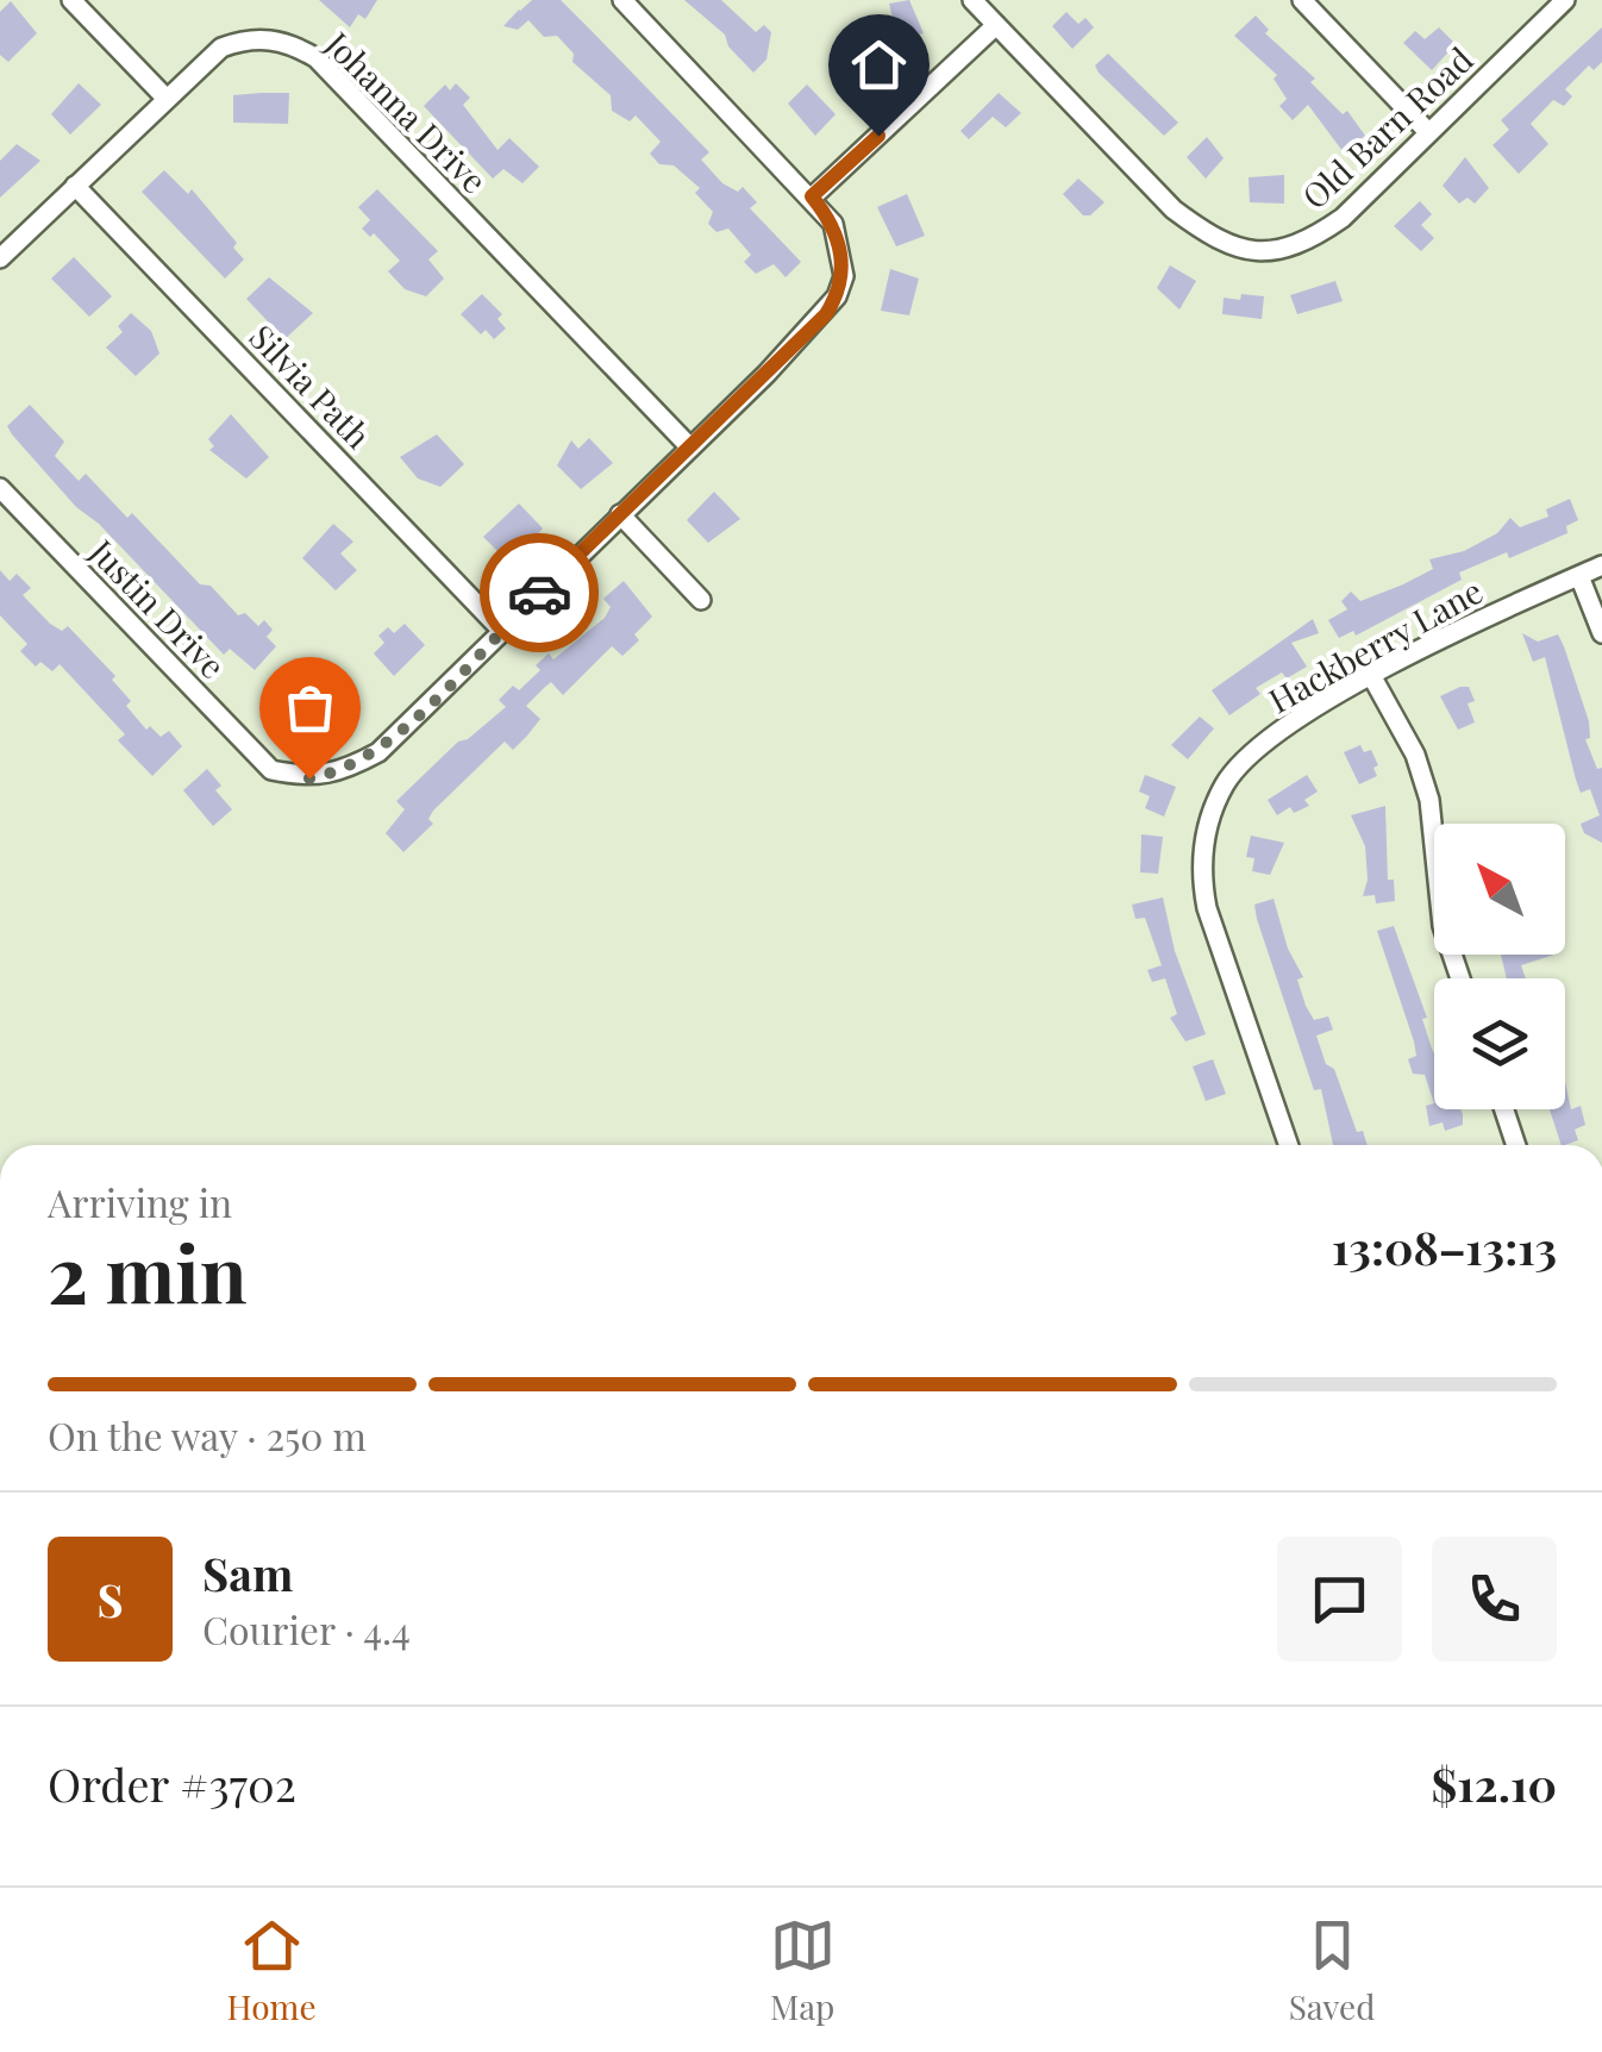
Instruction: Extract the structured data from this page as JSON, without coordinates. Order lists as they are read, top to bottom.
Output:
{
  "streets": {
    "street": [
      "Johanna Drive",
      "Old Barn Road",
      "Silvia Path",
      "Justin Drive",
      "Hackberry Lane"
    ]
  },
  "crossings": [
    ["Johanna Drive", "Silvia Path"],
    ["Johanna Drive", "Justin Drive"],
    ["Silvia Path", "Justin Drive"]
  ],
  "north": "top left",
  "page": {
    "heading": ["2 min", "Arriving in", "13:08–13:13"],
    "panel": [
      "Sam",
      "Courier · 4.4",
      "Order #3702",
      "$12.10"
    ],
    "bar": "On the way · 250 m",
    "round": "S",
    "tabs": ["Home", "Map", "Saved"]
  }
}
